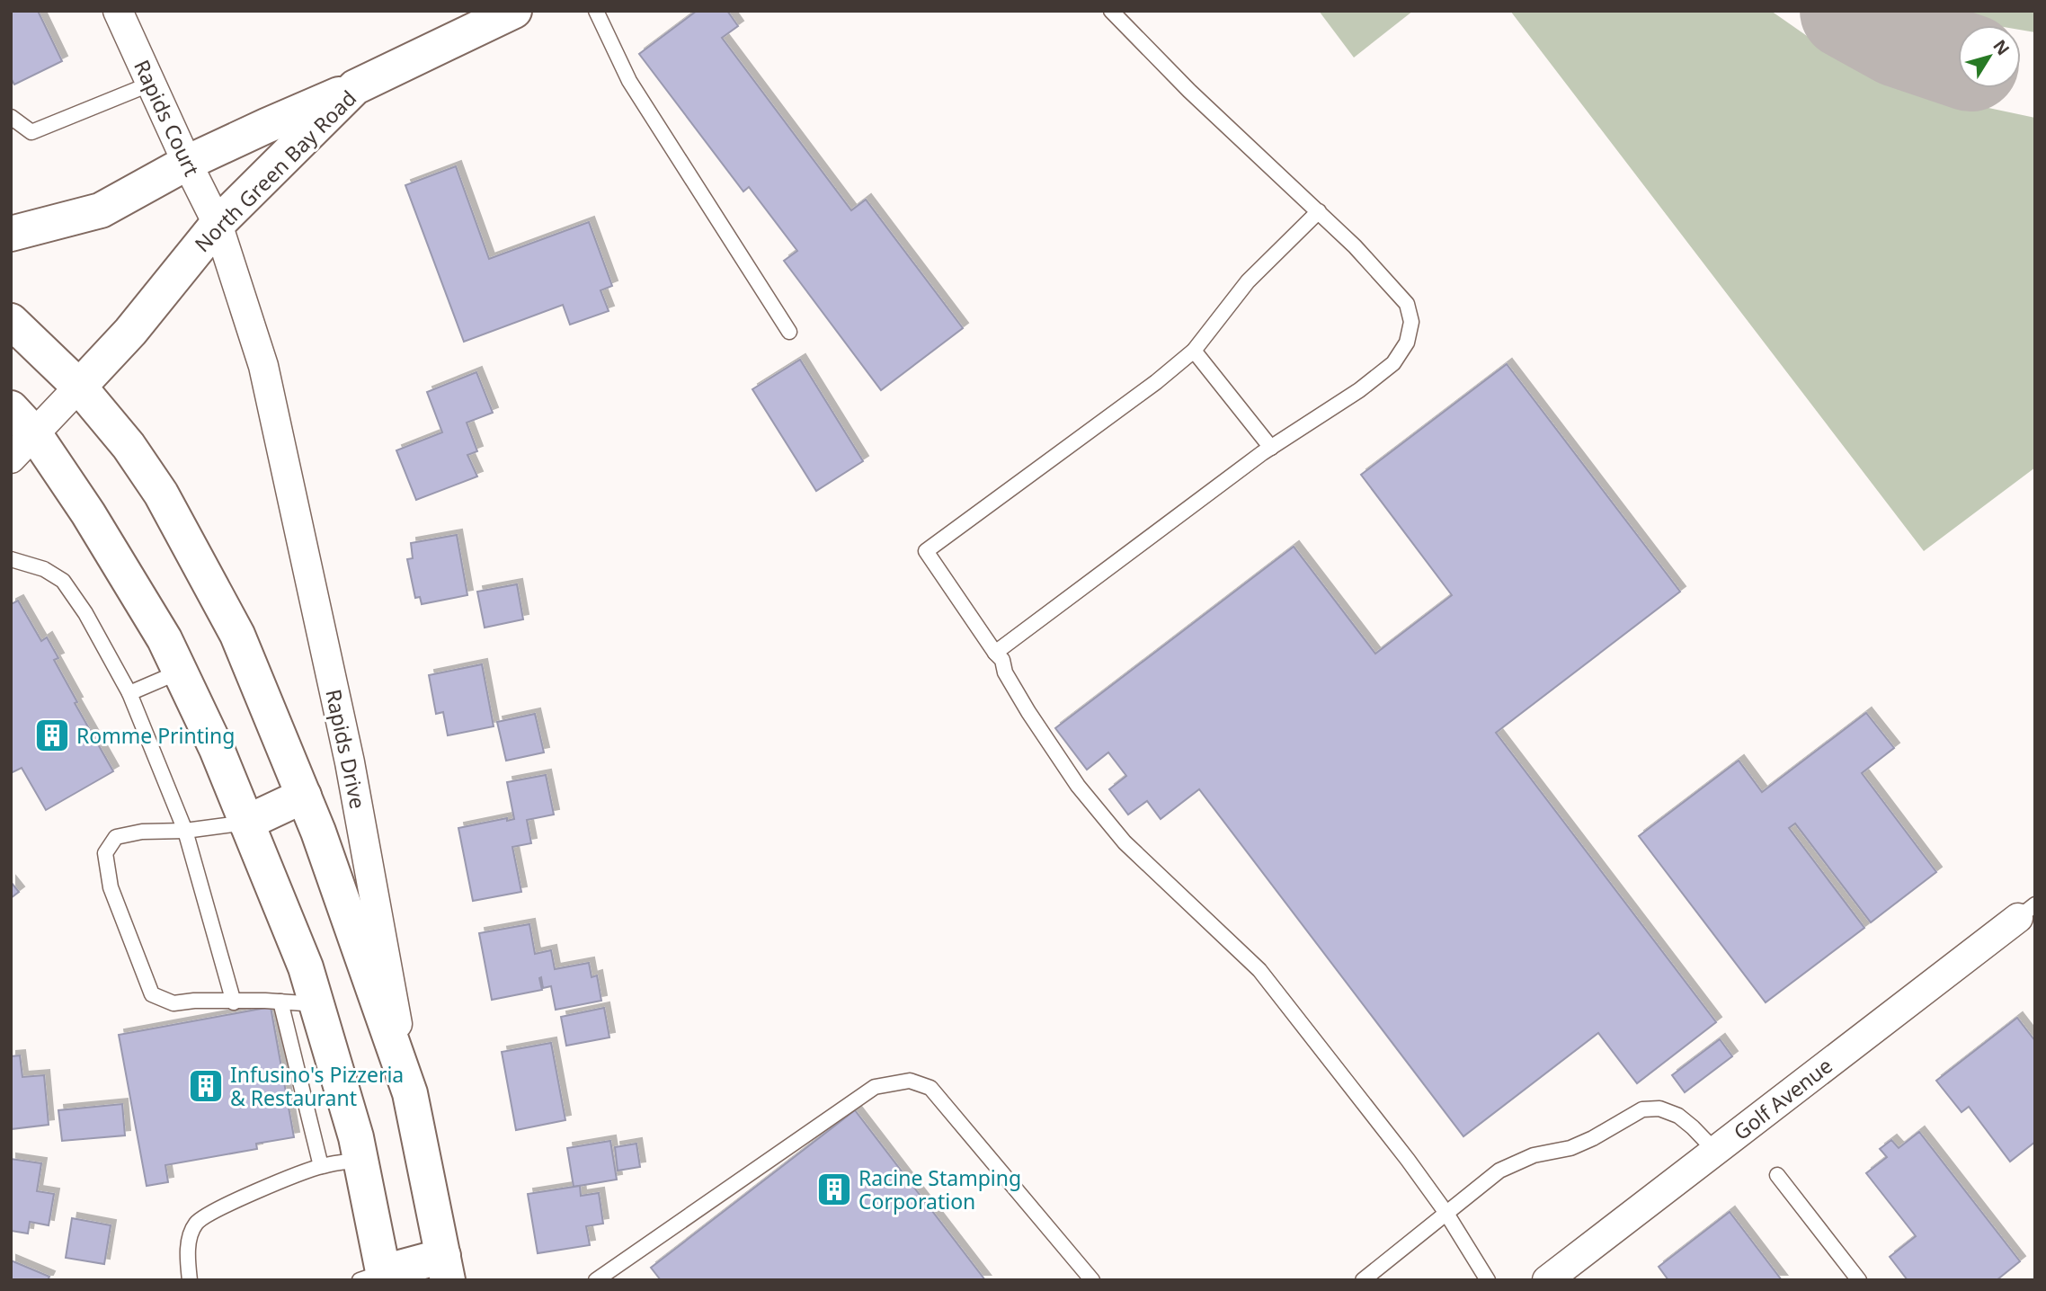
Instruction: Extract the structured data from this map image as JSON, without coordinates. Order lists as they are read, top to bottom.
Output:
{
  "streets": {
    "street": [
      "Rapids Court",
      "North Green Bay Road",
      "Rapids Drive",
      "Golf Avenue"
    ]
  },
  "crossings": [
    ["Rapids Court", "North Green Bay Road"],
    ["Rapids Court", "Rapids Drive"],
    ["North Green Bay Road", "Rapids Drive"]
  ],
  "places": {
    "building": ["Romme Printing", "Infusino's Pizzeria & Restaurant", "Racine Stamping Corporation"]
  },
  "north": "top right"
}
